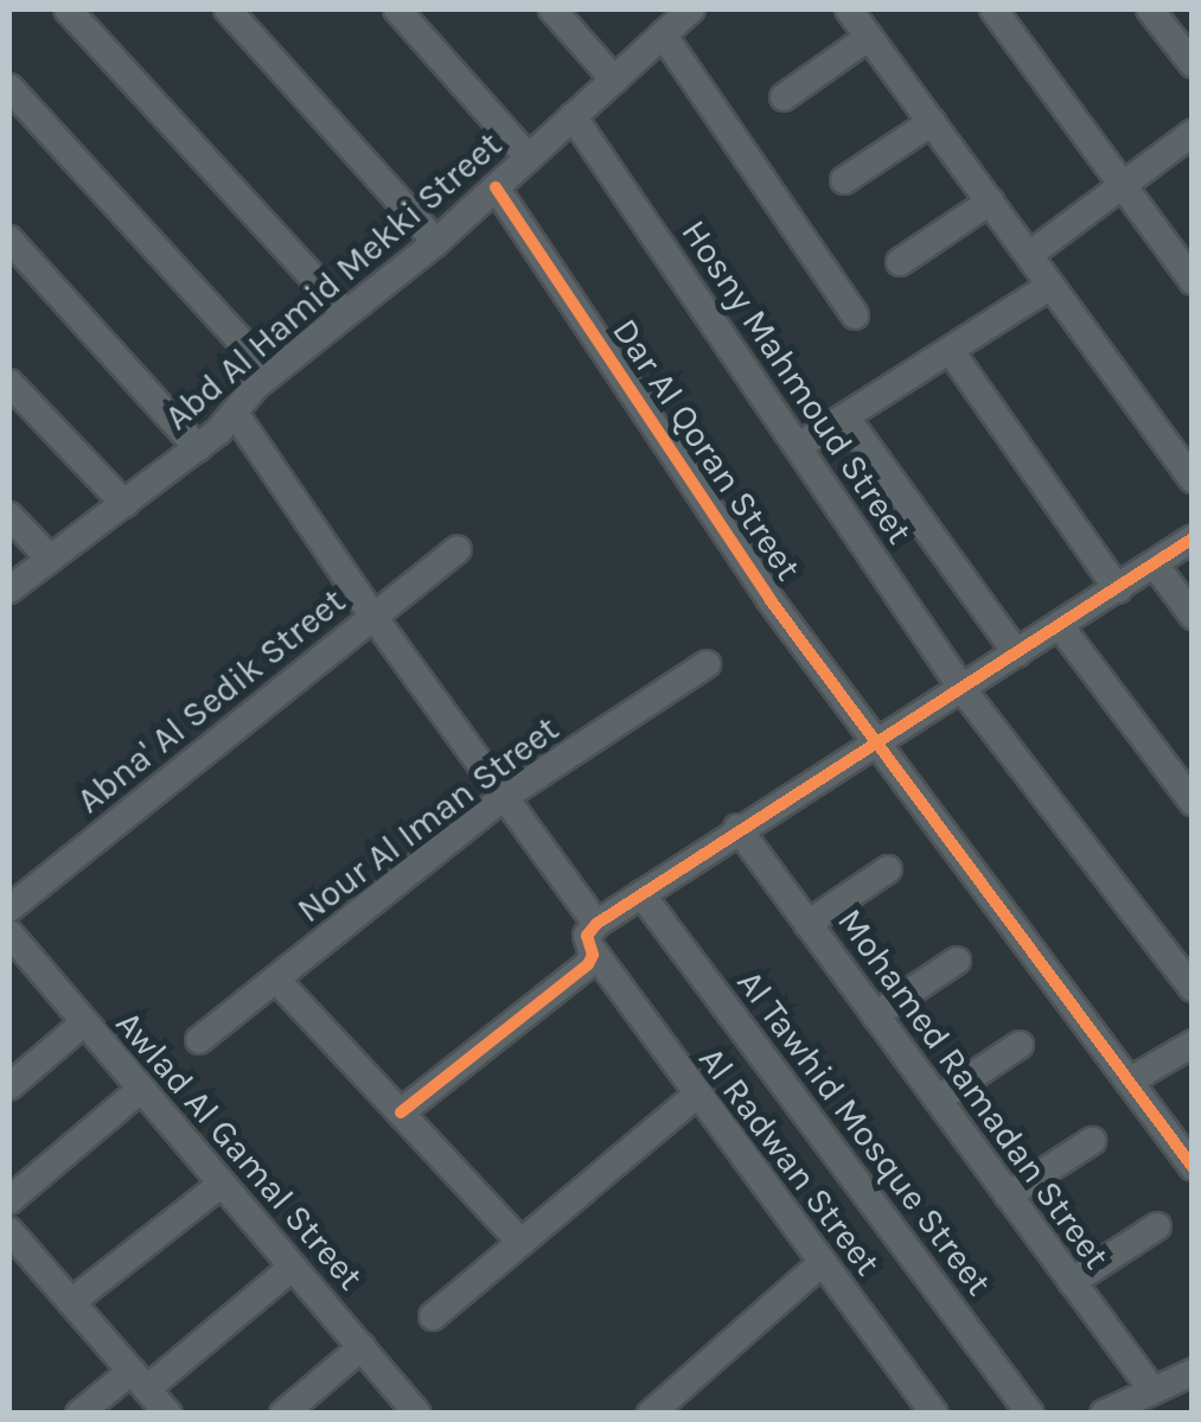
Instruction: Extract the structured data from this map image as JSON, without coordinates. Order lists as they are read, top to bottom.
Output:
{
  "streets": {
    "street": [
      "Abd Al Hamid Mekki Street",
      "Hosny Mahmoud Street",
      "Dar Al Qoran Street",
      "Abna' Al Sedik Street",
      "Nour Al Iman Street",
      "Mohamed Ramadan Street",
      "Al Tawhid Mosque Street",
      "Awlad Al Gamal Street",
      "Al Radwan Street"
    ]
  },
  "crossings": [
    ["Abd Al Hamid Mekki Street", "Hosny Mahmoud Street"],
    ["Abd Al Hamid Mekki Street", "Dar Al Qoran Street"],
    ["Abd Al Hamid Mekki Street", "Al Radwan Street"],
    ["Abna' Al Sedik Street", "Al Radwan Street"],
    ["Nour Al Iman Street", "Al Radwan Street"]
  ]
}
